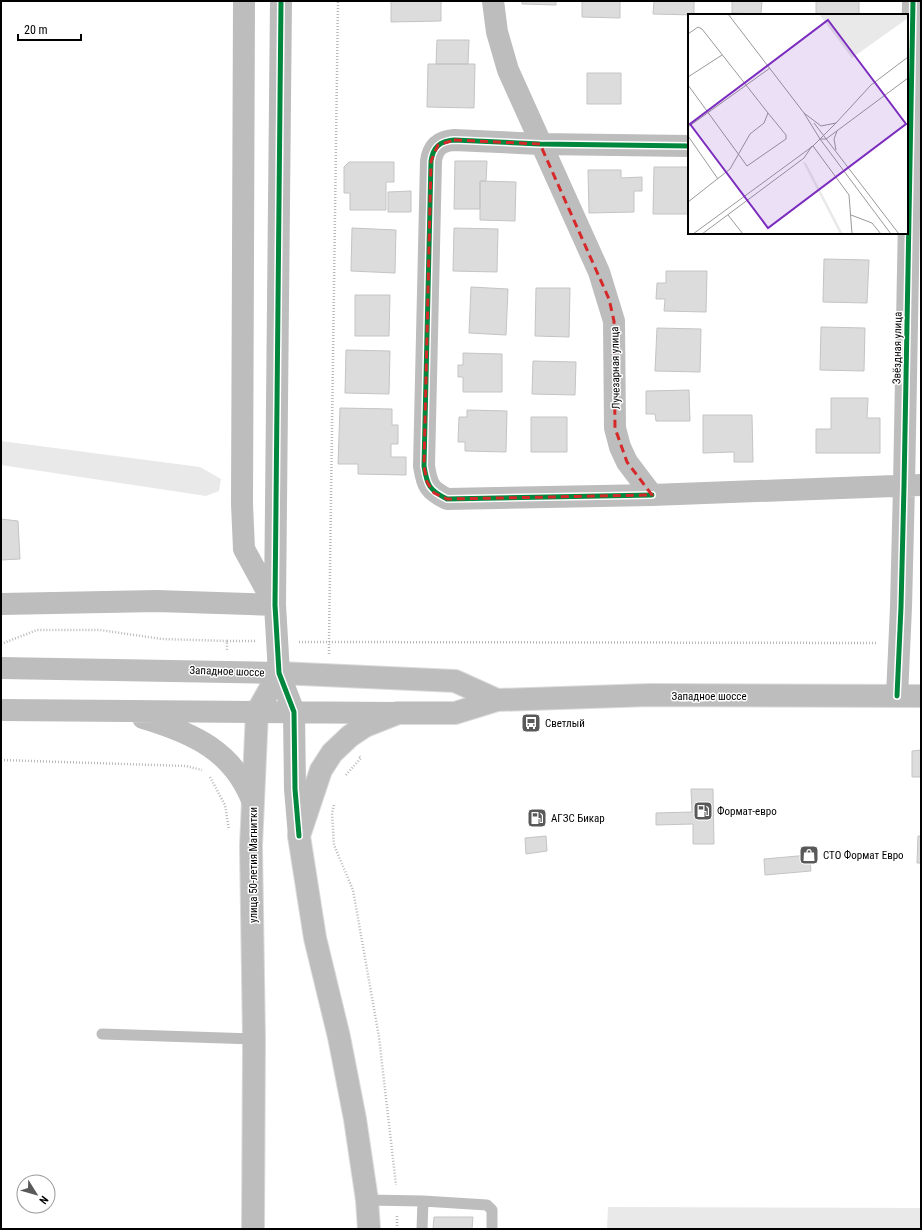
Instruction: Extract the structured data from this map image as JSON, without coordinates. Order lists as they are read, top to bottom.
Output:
{
  "streets": {
    "street": [
      "Звёздная улица",
      "Лучезарная улица",
      "Западное шоссе",
      "улица 50-летия Магнитки"
    ]
  },
  "crossings": [
    ["Звёздная улица", "Западное шоссе"],
    ["Западное шоссе", "улица 50-летия Магнитки"]
  ],
  "places": {
    "bus stop": ["Светлый"],
    "fuel station": ["Формат-евро", "АГЗС Бикар"],
    "shop": ["СТО Формат Евро"]
  },
  "scale_bar": "20 m",
  "north": "bottom right"
}
